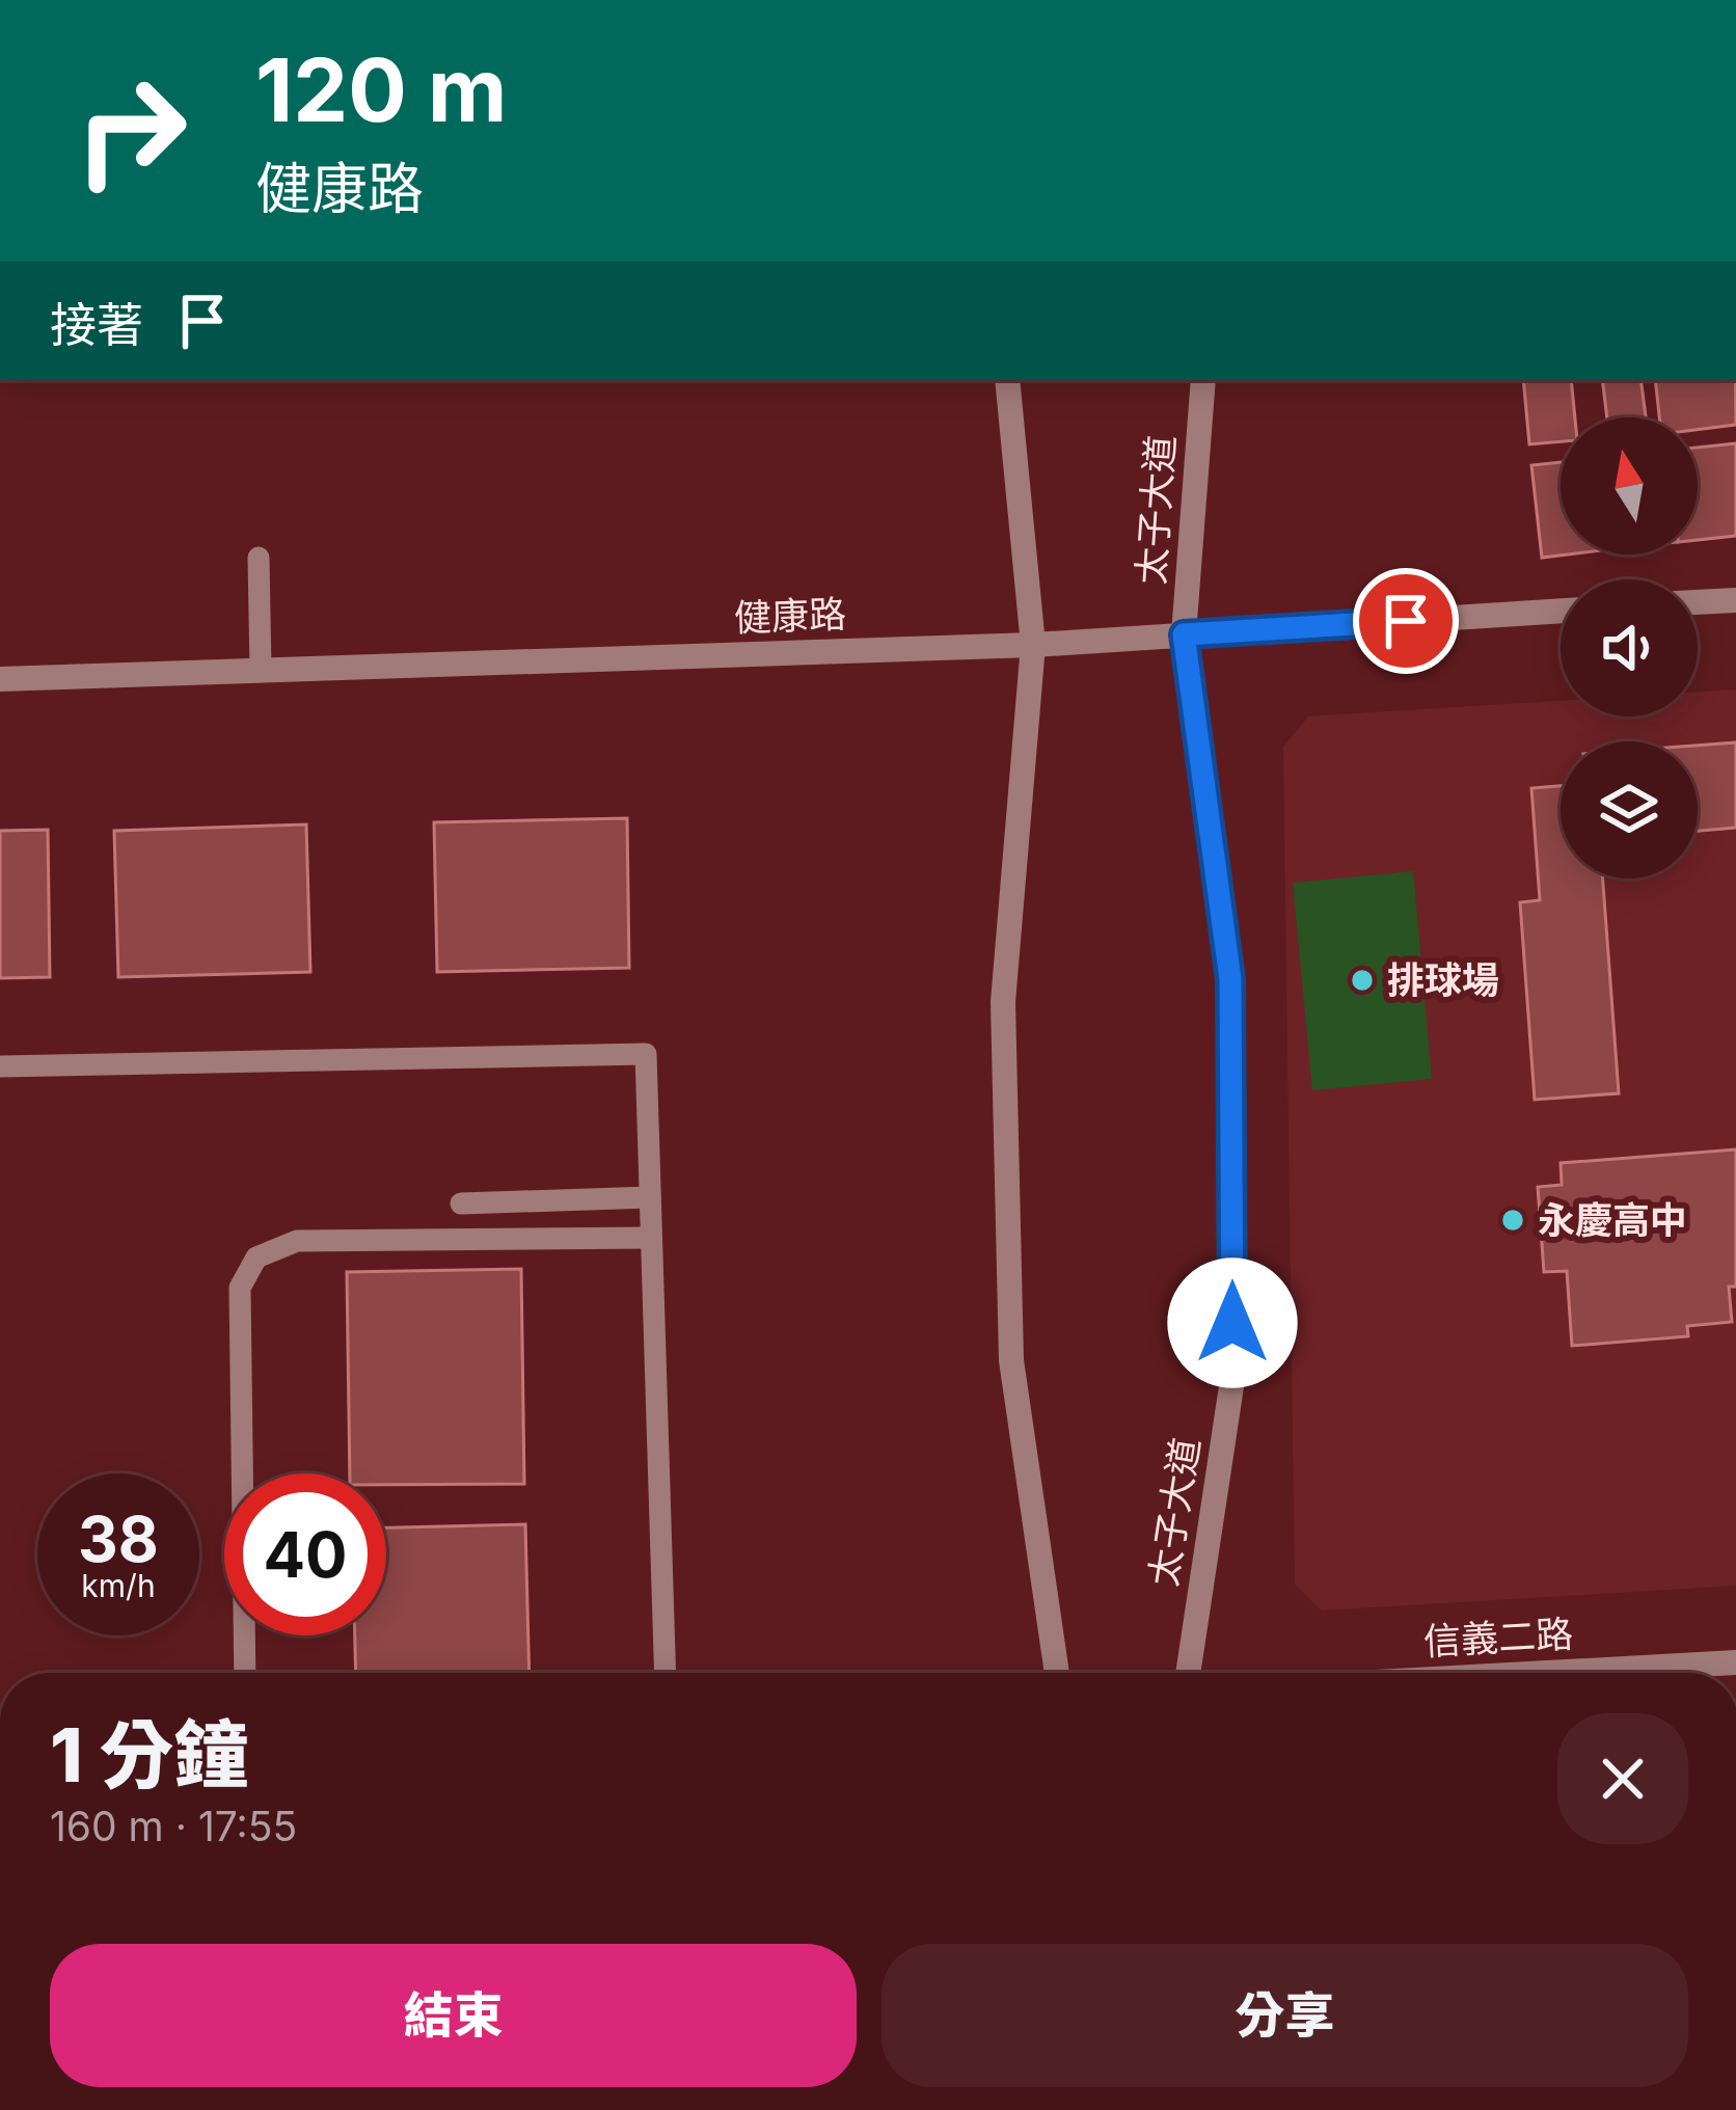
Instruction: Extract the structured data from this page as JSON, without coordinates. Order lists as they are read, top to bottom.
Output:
{
  "streets": {
    "street": ["太子大道", "健康路", "信義二路"]
  },
  "crossings": [
    ["太子大道", "健康路"]
  ],
  "places": ["排球場", "永慶高中"],
  "north": "top",
  "page": {
    "turn": ["120 m", "健康路"],
    "then": "接著",
    "speed": "38 km/h",
    "limit": "40",
    "heading": ["1 分鐘", "160 m · 17:55"],
    "buttons": ["結束", "分享"]
  }
}
